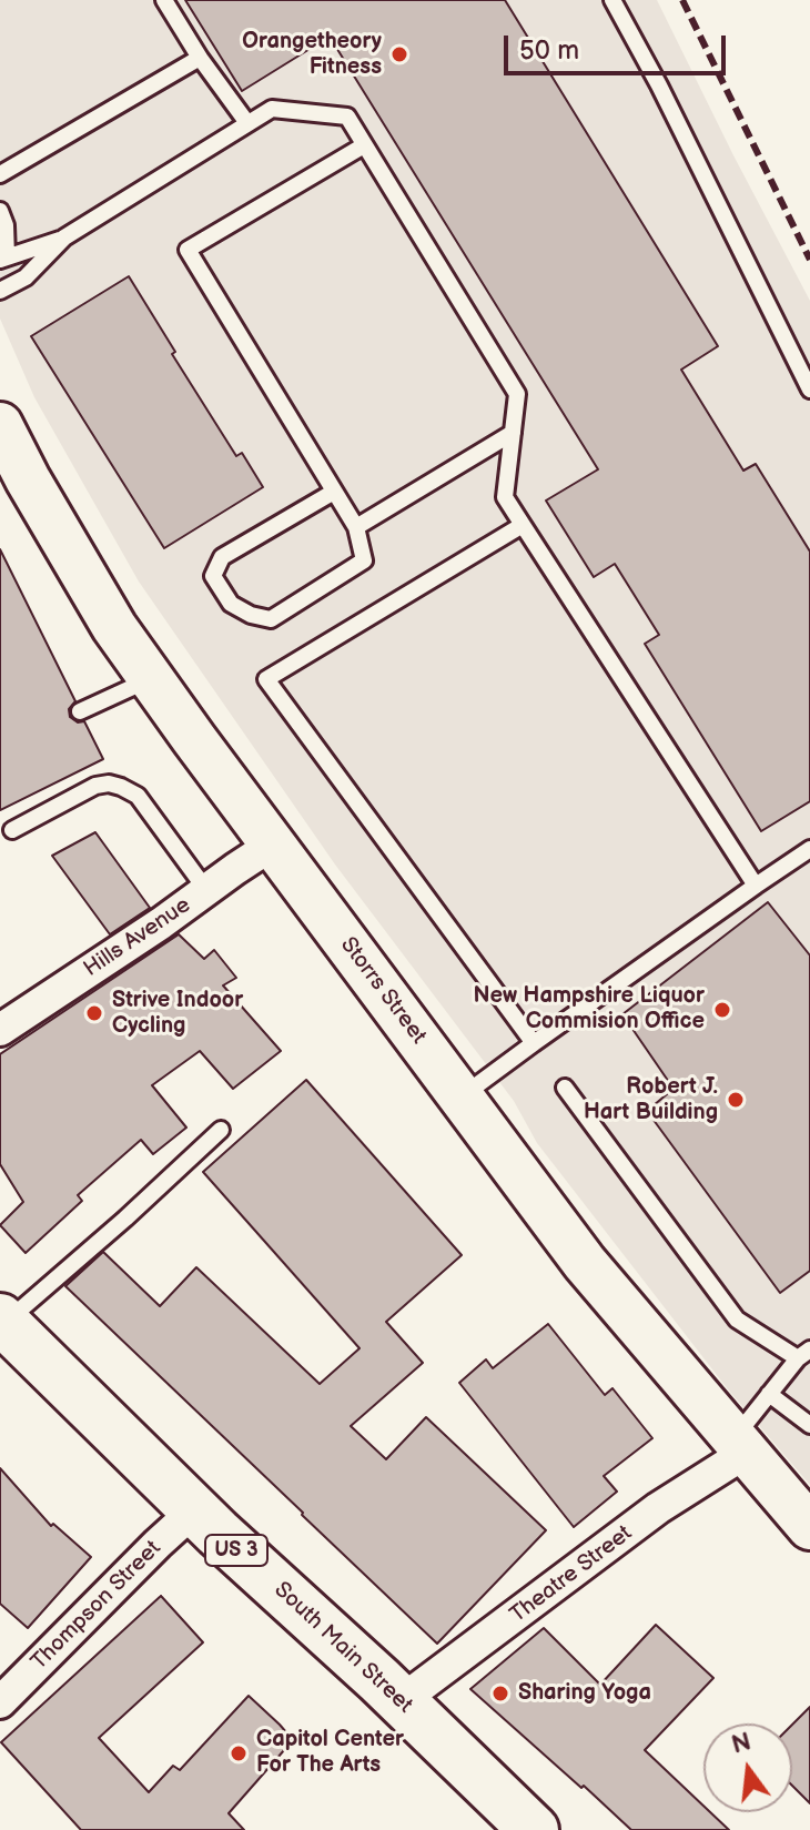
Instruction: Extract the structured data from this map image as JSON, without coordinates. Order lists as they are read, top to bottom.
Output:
{
  "streets": {
    "main road": ["US 3", "South Main Street"],
    "street": [
      "Hills Avenue",
      "Storrs Street",
      "Theatre Street",
      "Thompson Street"
    ]
  },
  "crossings": [
    ["Hills Avenue", "Storrs Street"],
    ["Storrs Street", "Theatre Street"],
    ["Theatre Street", "South Main Street"],
    ["Thompson Street", "South Main Street"]
  ],
  "places": [
    "Orangetheory Fitness",
    "New Hampshire Liquor Commision Office",
    "Strive Indoor Cycling",
    "Robert J. Hart Building",
    "Sharing Yoga",
    "Capitol Center For The Arts"
  ],
  "scale_bar": "50 m",
  "north": "top"
}
